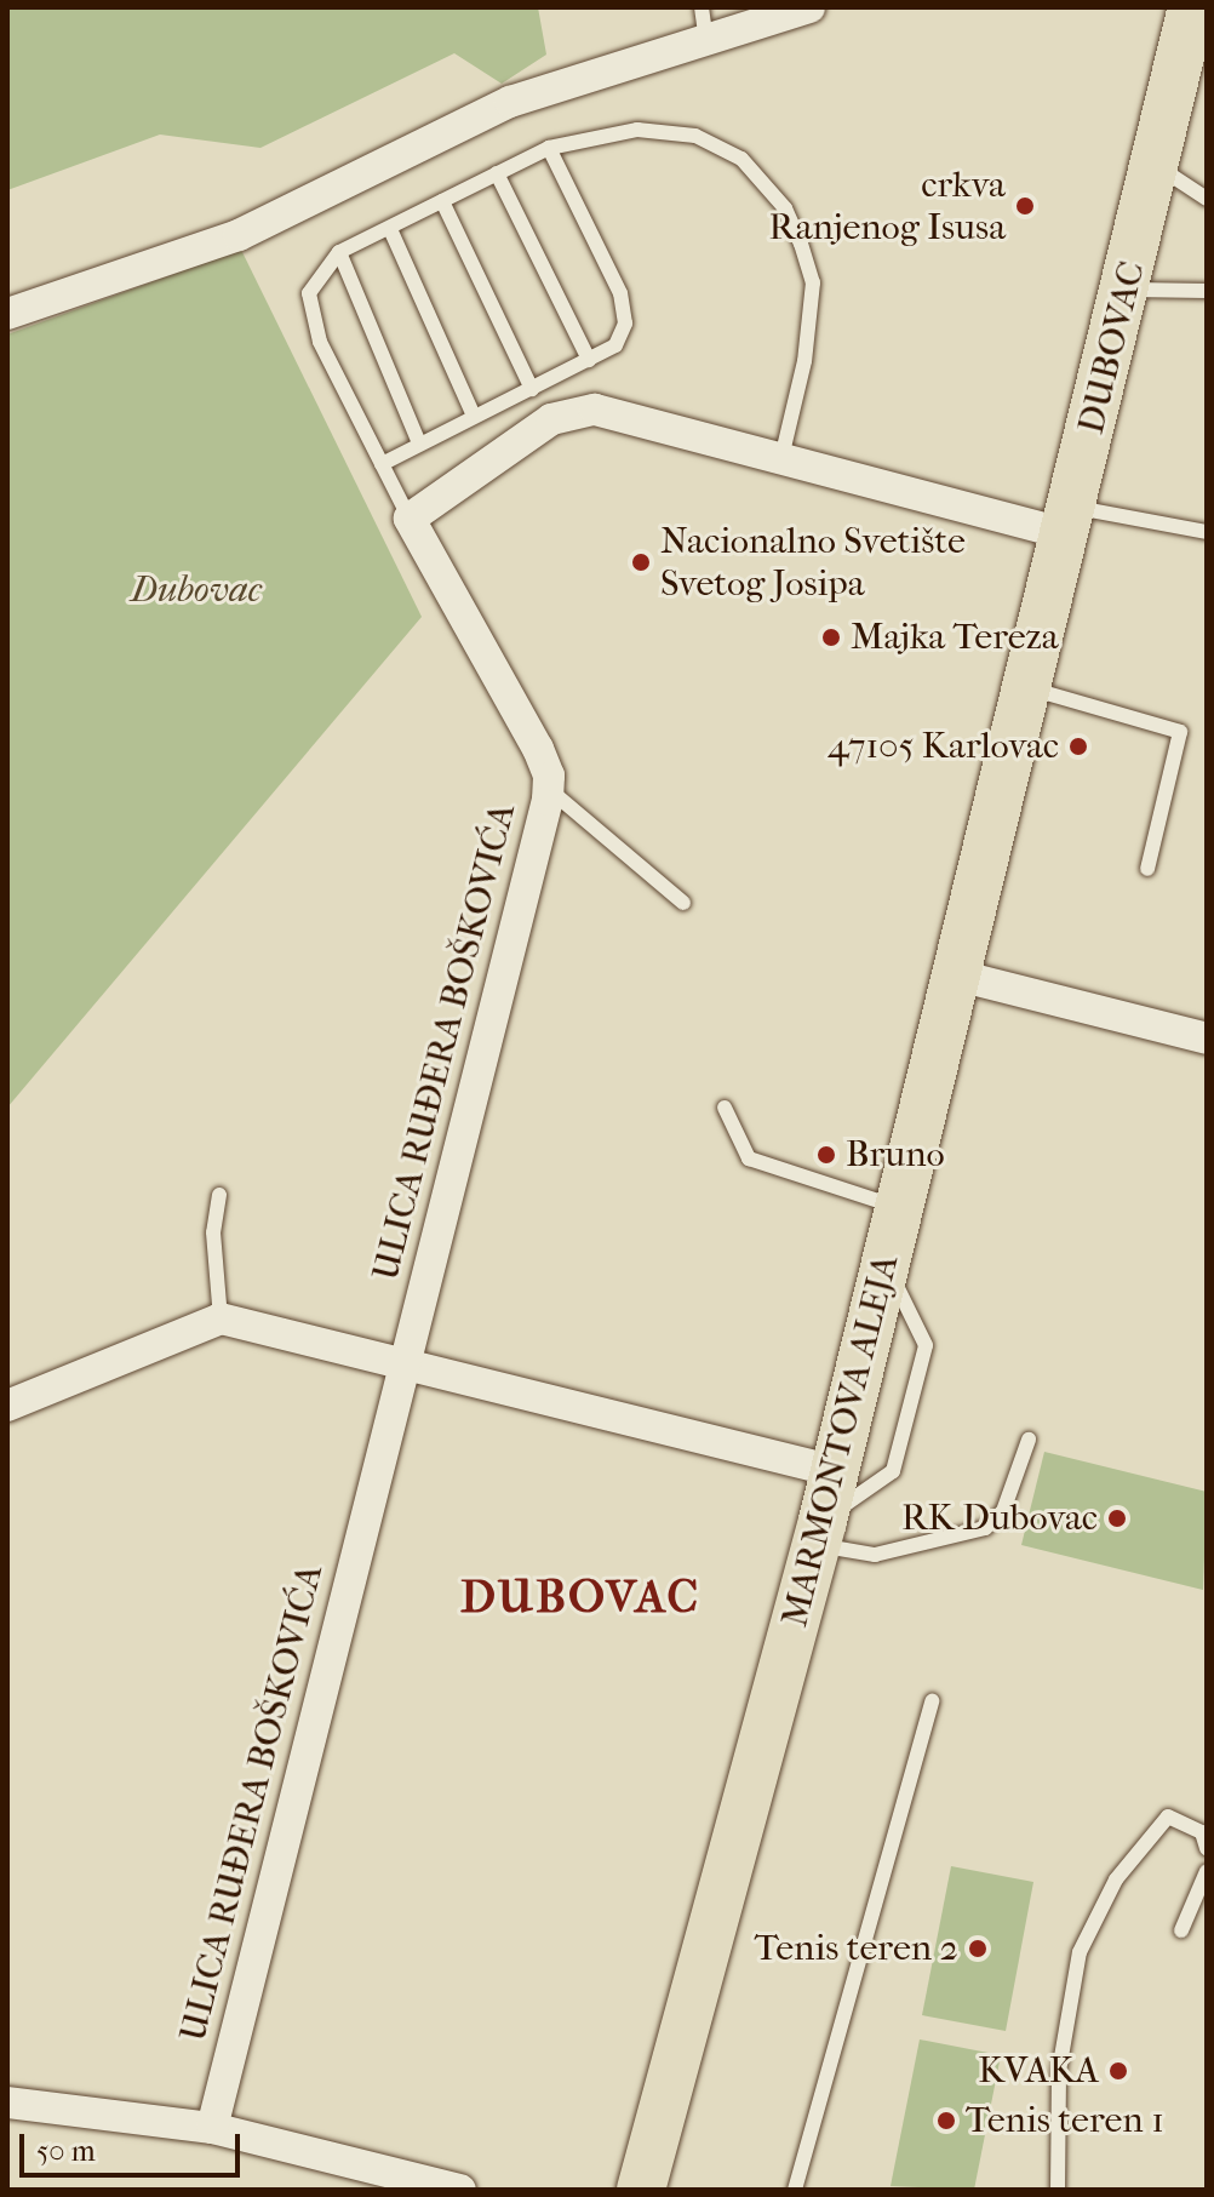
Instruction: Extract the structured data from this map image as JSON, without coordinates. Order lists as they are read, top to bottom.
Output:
{
  "streets": {
    "main road": ["DUBOVAC", "MARMONTOVA ALEJA"],
    "street": ["ULICA RUĐERA BOŠKOVIĆA"]
  },
  "crossings": [
    ["DUBOVAC", "MARMONTOVA ALEJA"]
  ],
  "districts": ["DUBOVAC"],
  "parks": ["Dubovac"],
  "places": [
    "crkva Ranjenog Isusa",
    "Nacionalno Svetište Svetog Josipa",
    "Majka Tereza",
    "47105 Karlovac",
    "Bruno",
    "RK Dubovac",
    "Tenis teren 2",
    "KVAKA",
    "Tenis teren 1"
  ],
  "scale_bar": "50 m"
}
